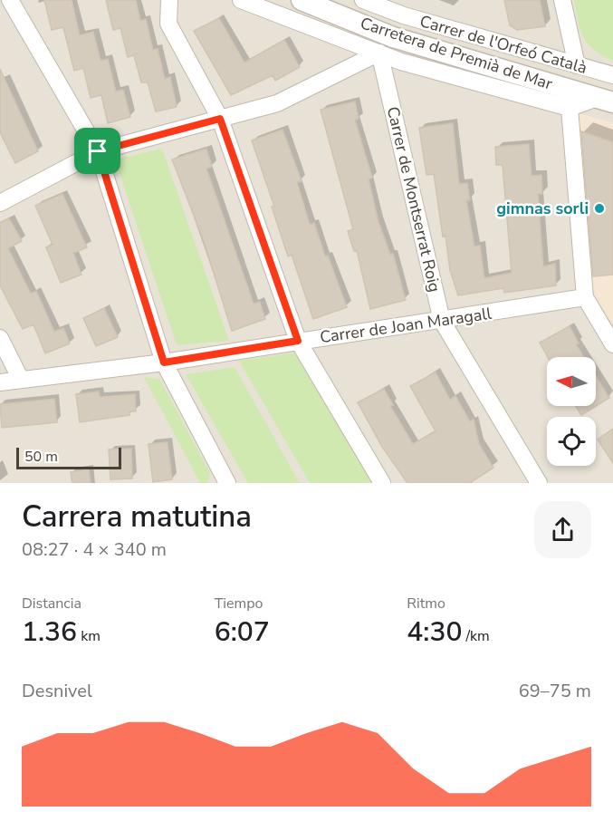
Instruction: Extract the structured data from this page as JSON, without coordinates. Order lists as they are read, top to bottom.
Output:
{
  "streets": {
    "street": [
      "Carrer de l'Orfeó Català",
      "Carretera de Premià de Mar",
      "Carrer de Montserrat Roig",
      "Carrer de Joan Maragall"
    ]
  },
  "crossings": [
    ["Carrer de Montserrat Roig", "Carrer de Joan Maragall"]
  ],
  "places": ["gimnas sorli"],
  "scale_bar": "50 m",
  "north": "left",
  "page": {
    "scale": "50 m",
    "heading": ["Carrera matutina", "08:27 · 4 × 340 m"],
    "stats": [
      ["Distancia", "1.36 km"],
      ["Tiempo", "6:07"],
      ["Ritmo", "4:30 /km"]
    ],
    "chart": ["Desnivel", "69–75 m"]
  }
}
